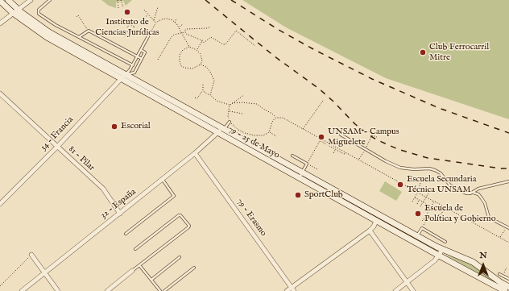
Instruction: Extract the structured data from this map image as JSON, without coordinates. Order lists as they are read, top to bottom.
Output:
{
  "streets": {
    "main road": ["79 - 25 de Mayo"],
    "street": [
      "34 - Francia",
      "81 - Pilar",
      "32 - España",
      "79 - Erasmo"
    ]
  },
  "crossings": [
    ["34 - Francia", "79 - 25 de Mayo"],
    ["34 - Francia", "81 - Pilar"],
    ["79 - 25 de Mayo", "32 - España"],
    ["81 - Pilar", "32 - España"],
    ["32 - España", "79 - Erasmo"]
  ],
  "places": [
    "Instituto de Ciencias Jurídicas",
    "Club Ferrocarril Mitre",
    "Escorial",
    "UNSAM - Campus Miguelete",
    "Escuela Secundaria Técnica UNSAM",
    "SportClub",
    "Escuela de Política y Gobierno"
  ],
  "north": "top"
}
